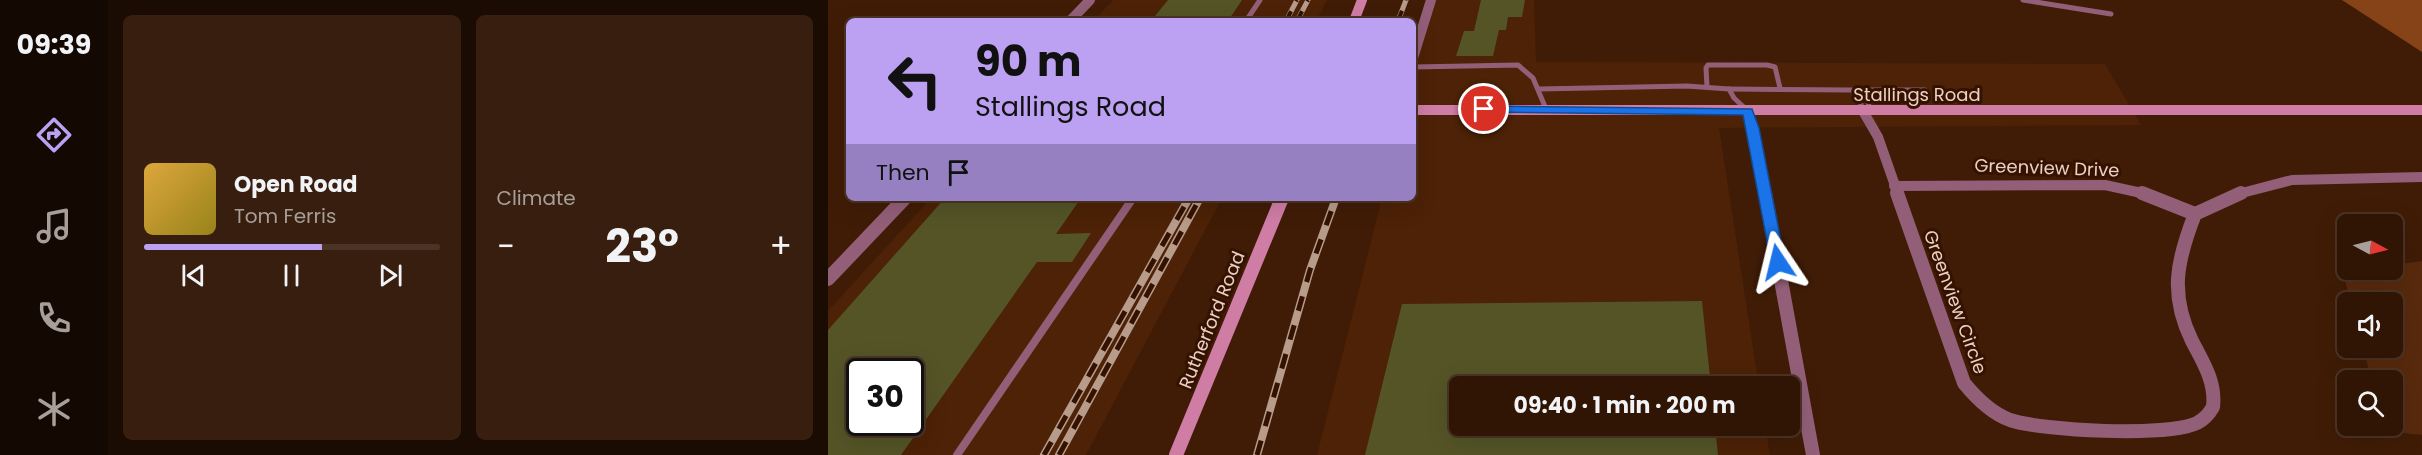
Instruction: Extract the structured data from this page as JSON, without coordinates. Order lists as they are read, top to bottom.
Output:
{
  "streets": {
    "street": [
      "Stallings Road",
      "Greenview Drive",
      "Greenview Circle",
      "Rutherford Road"
    ]
  },
  "crossings": [
    ["Stallings Road", "Greenview Circle"],
    ["Greenview Drive", "Greenview Circle"]
  ],
  "north": "right",
  "page": {
    "tabs": "09:39",
    "tile": "Climate",
    "turn": ["90 m", "Stallings Road"],
    "then": "Then",
    "song": ["Open Road", "Tom Ferris"],
    "heat": ["−", "23°", "+"],
    "limit": "30",
    "trip": "09:40 · 1 min · 200 m"
  }
}
